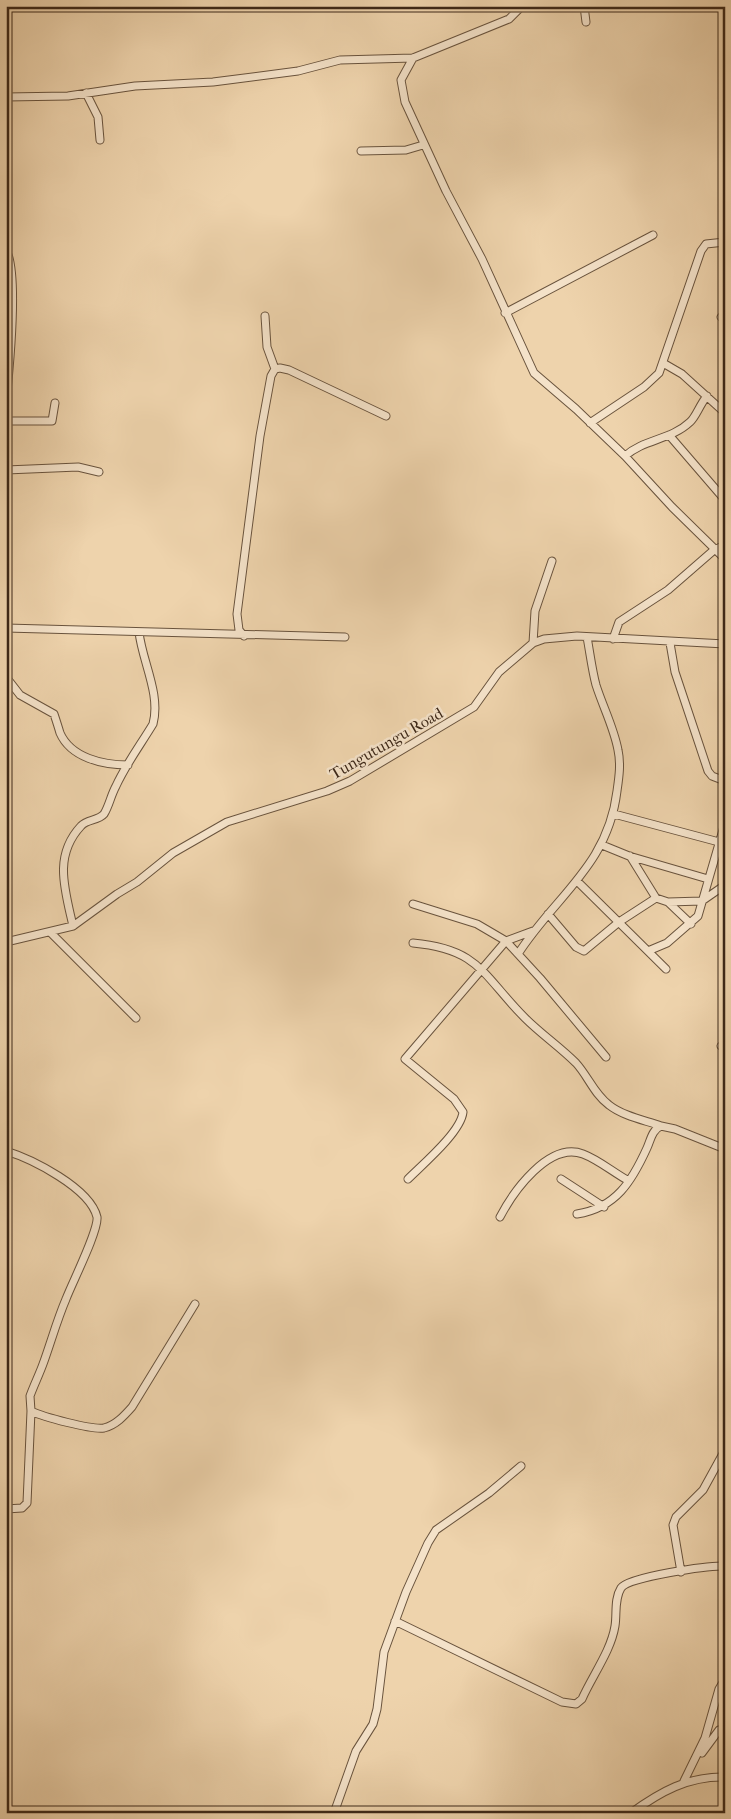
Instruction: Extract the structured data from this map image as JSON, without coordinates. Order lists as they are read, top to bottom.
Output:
{
  "streets": {
    "street": ["Tungutungu Road"]
  }
}
